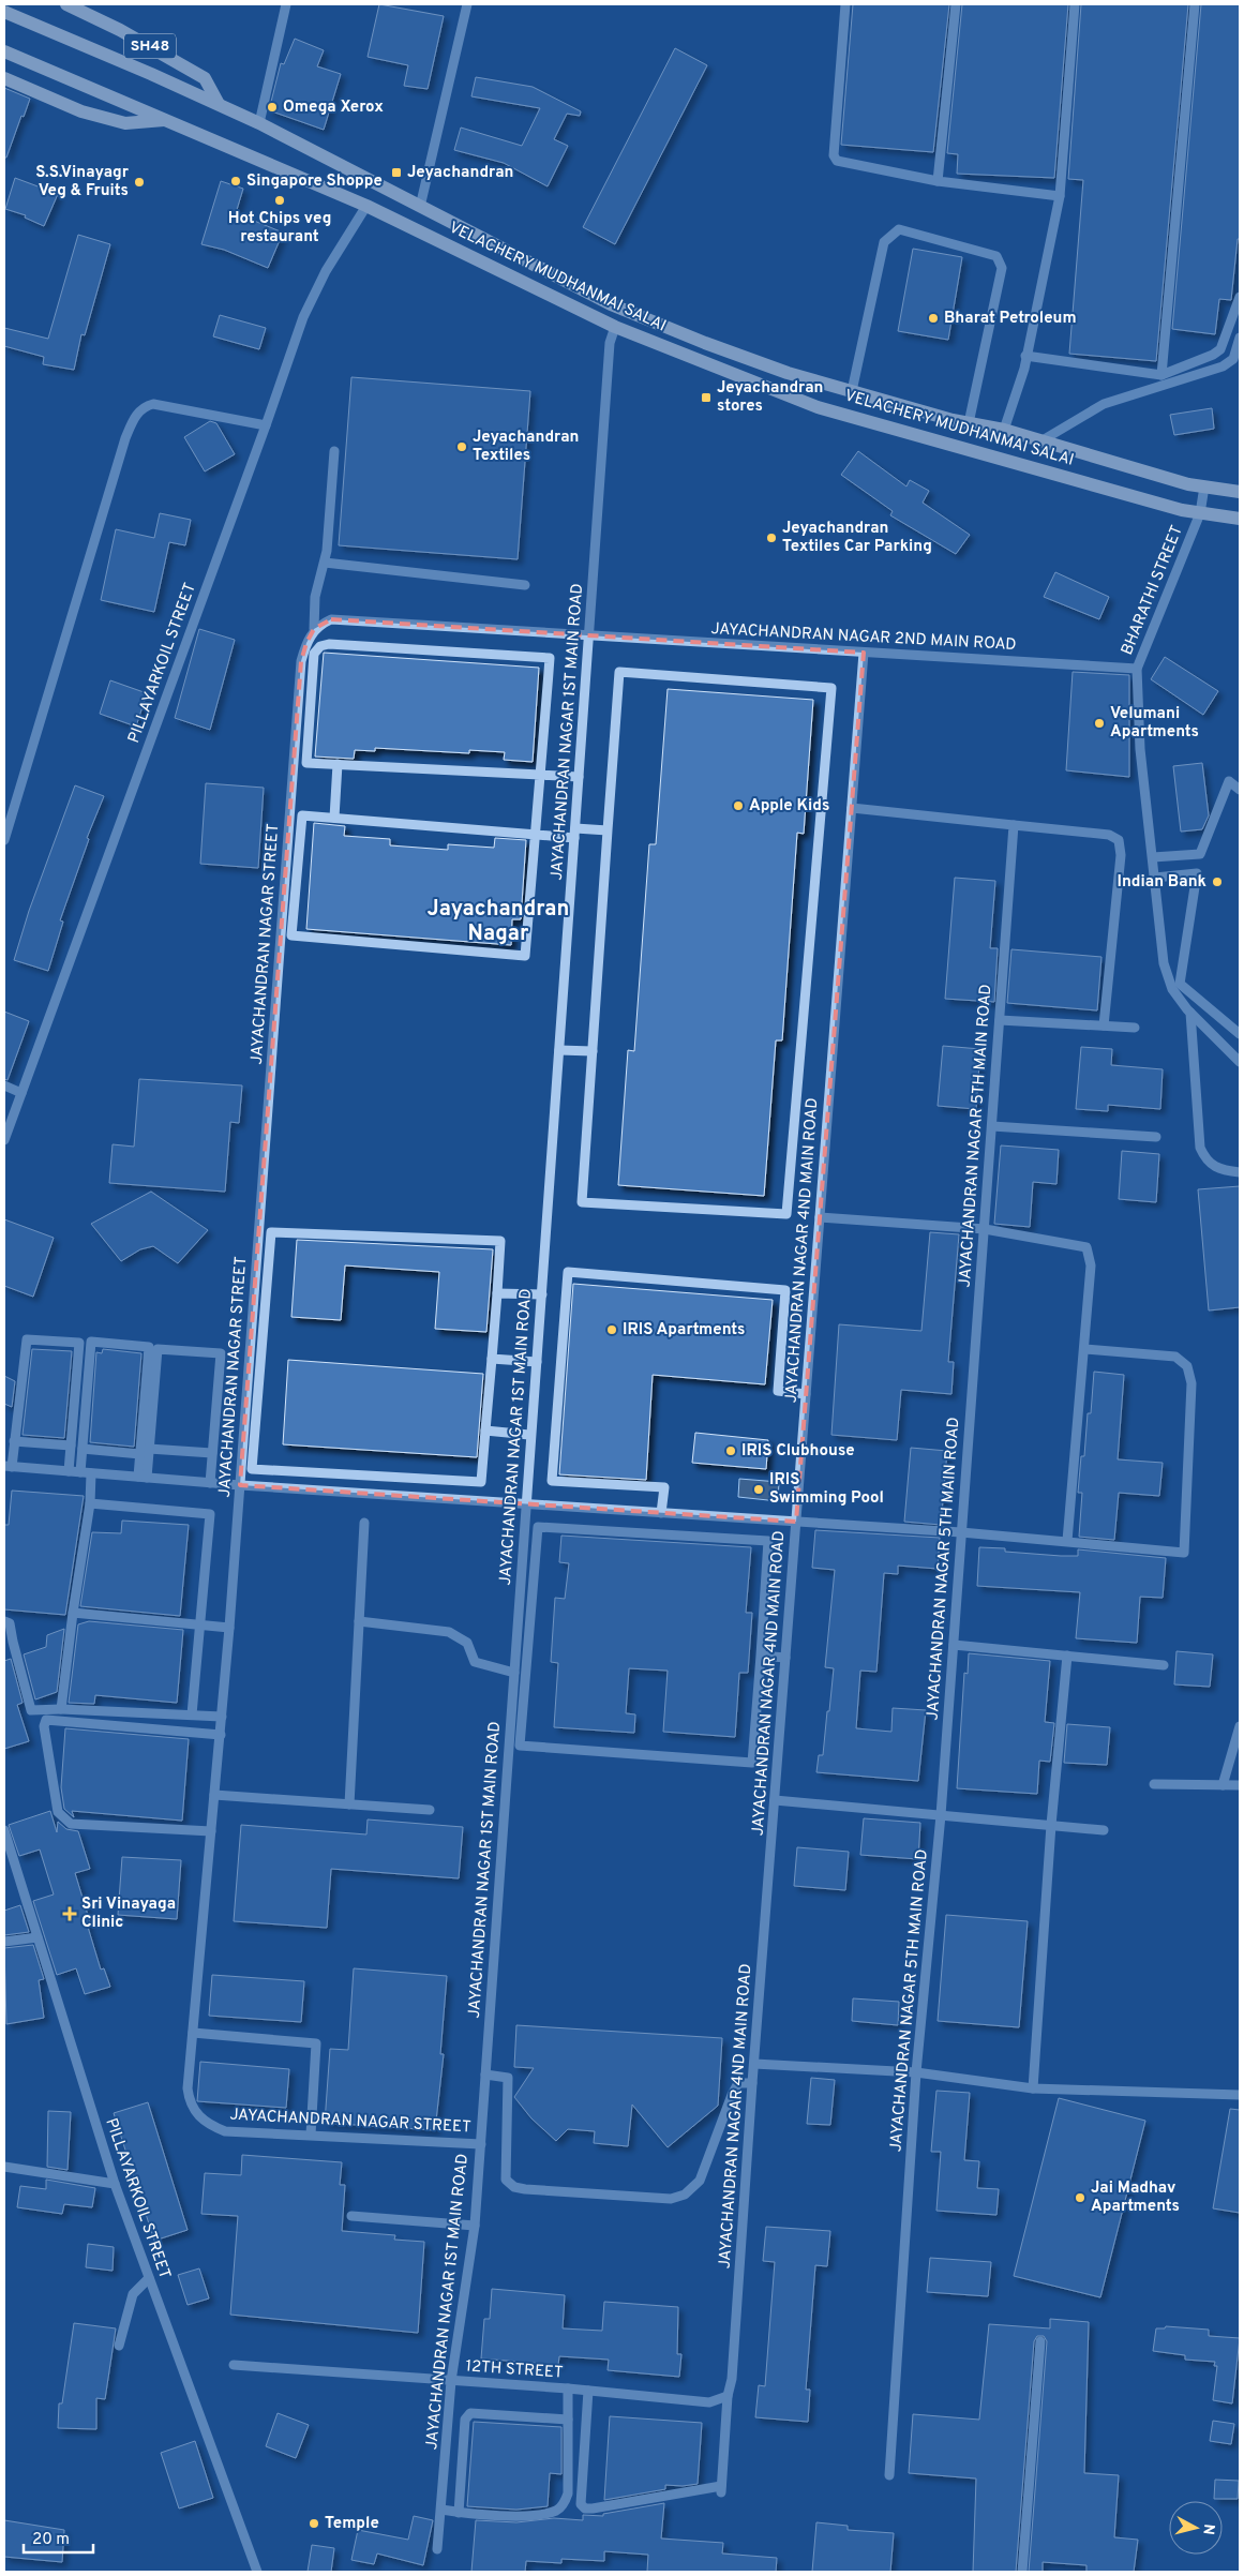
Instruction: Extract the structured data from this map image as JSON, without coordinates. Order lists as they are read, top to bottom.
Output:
{
  "streets": {
    "main road": ["SH48", "VELACHERY MUDHANMAI SALAI"],
    "street": [
      "BHARATHI STREET",
      "JAYACHANDRAN NAGAR 2ND MAIN ROAD",
      "PILLAYARKOIL STREET",
      "JAYACHANDRAN NAGAR 1ST MAIN ROAD",
      "JAYACHANDRAN NAGAR STREET",
      "JAYACHANDRAN NAGAR 5TH MAIN ROAD",
      "JAYACHANDRAN NAGAR 4ND MAIN ROAD",
      "12TH STREET"
    ]
  },
  "crossings": [
    ["SH48", "VELACHERY MUDHANMAI SALAI"],
    ["VELACHERY MUDHANMAI SALAI", "BHARATHI STREET"],
    ["VELACHERY MUDHANMAI SALAI", "PILLAYARKOIL STREET"],
    ["VELACHERY MUDHANMAI SALAI", "JAYACHANDRAN NAGAR 1ST MAIN ROAD"],
    ["BHARATHI STREET", "JAYACHANDRAN NAGAR 2ND MAIN ROAD"],
    ["JAYACHANDRAN NAGAR 2ND MAIN ROAD", "JAYACHANDRAN NAGAR 1ST MAIN ROAD"],
    ["JAYACHANDRAN NAGAR 2ND MAIN ROAD", "JAYACHANDRAN NAGAR 4ND MAIN ROAD"],
    ["JAYACHANDRAN NAGAR 1ST MAIN ROAD", "JAYACHANDRAN NAGAR STREET"],
    ["JAYACHANDRAN NAGAR 1ST MAIN ROAD", "12TH STREET"],
    ["JAYACHANDRAN NAGAR 4ND MAIN ROAD", "12TH STREET"]
  ],
  "districts": ["Jayachandran Nagar"],
  "places": {
    "other": [
      "Omega Xerox",
      "Singapore Shoppe",
      "S.S.Vinayagr Veg & Fruits",
      "Hot Chips veg restaurant",
      "Bharat Petroleum",
      "Jeyachandran Textiles",
      "Jeyachandran Textiles Car Parking",
      "Velumani Apartments",
      "Apple Kids",
      "Indian Bank",
      "IRIS Apartments",
      "IRIS Clubhouse",
      "IRIS Swimming Pool",
      "Jai Madhav Apartments",
      "Temple"
    ],
    "transit": ["Jeyachandran", "Jeyachandran stores"],
    "health": ["Sri Vinayaga Clinic"]
  },
  "scale_bar": "20 m",
  "north": "right"
}
